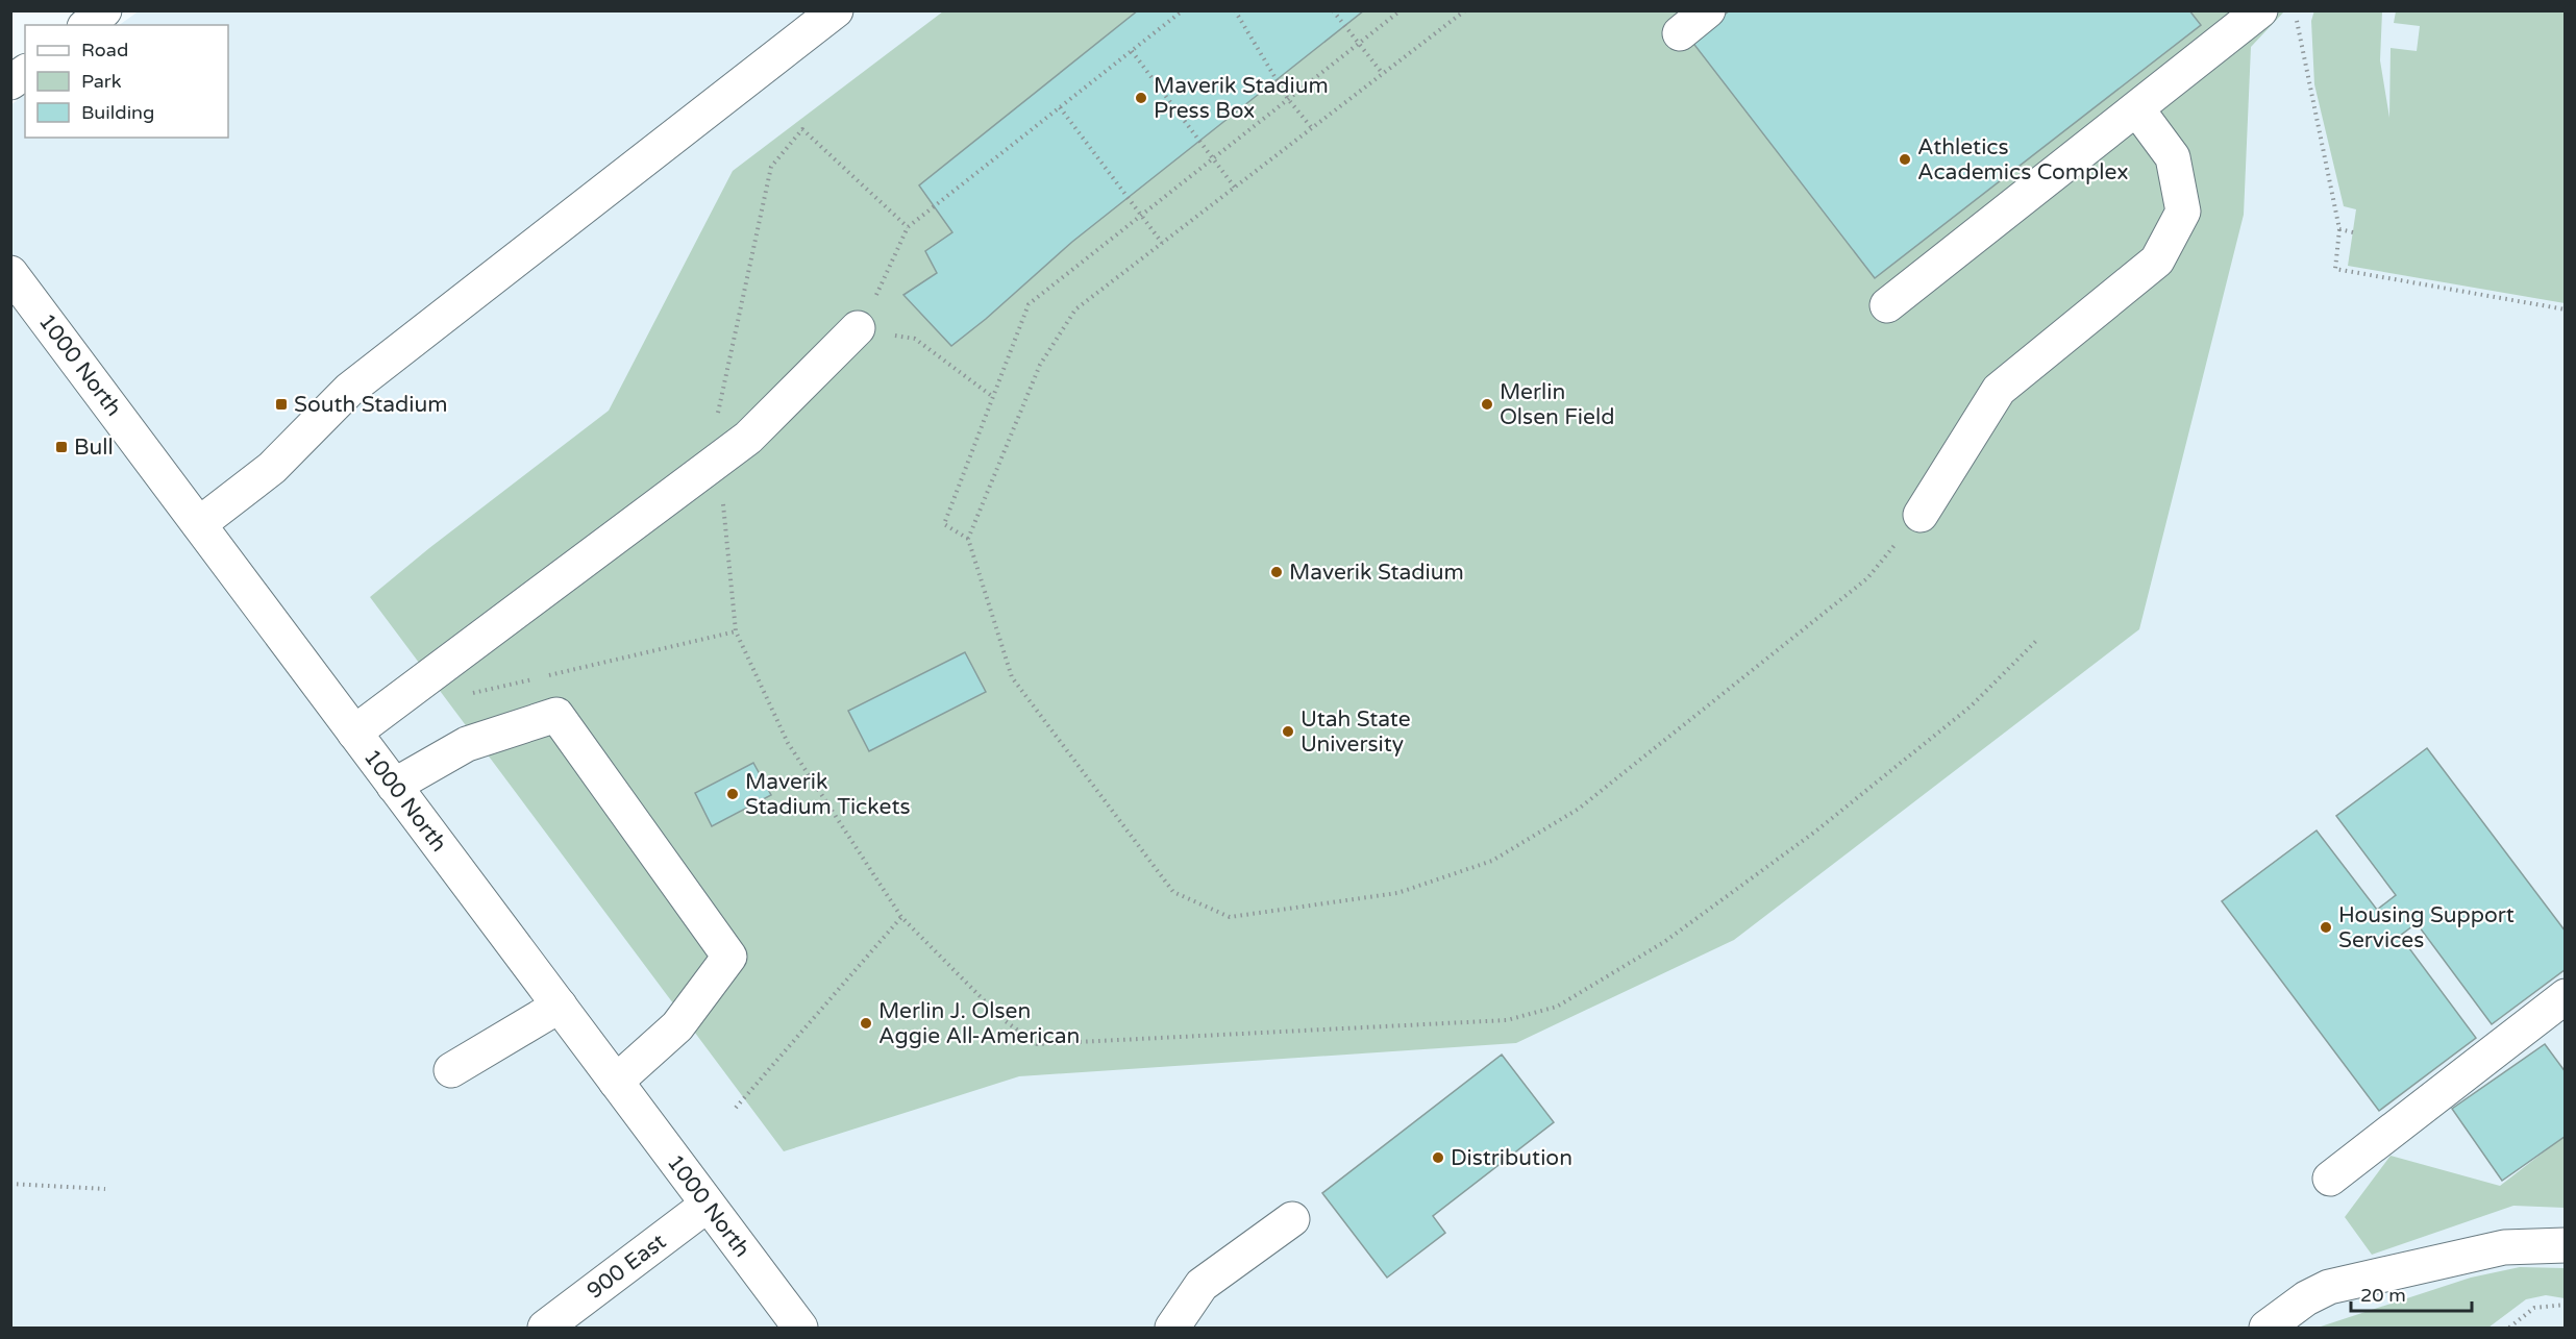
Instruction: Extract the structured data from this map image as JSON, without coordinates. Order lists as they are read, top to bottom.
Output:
{
  "streets": {
    "street": ["1000 North", "900 East"]
  },
  "crossings": [
    ["1000 North", "900 East"]
  ],
  "places": {
    "other": [
      "Maverik Stadium Press Box",
      "Athletics Academics Complex",
      "Merlin Olsen Field",
      "Maverik Stadium",
      "Utah State University",
      "Maverik Stadium Tickets",
      "Housing Support Services",
      "Merlin J. Olsen Aggie All-American",
      "Distribution"
    ],
    "transit": ["South Stadium", "Bull"]
  },
  "legend": ["Road", "Park", "Building"],
  "scale_bar": "20 m"
}
